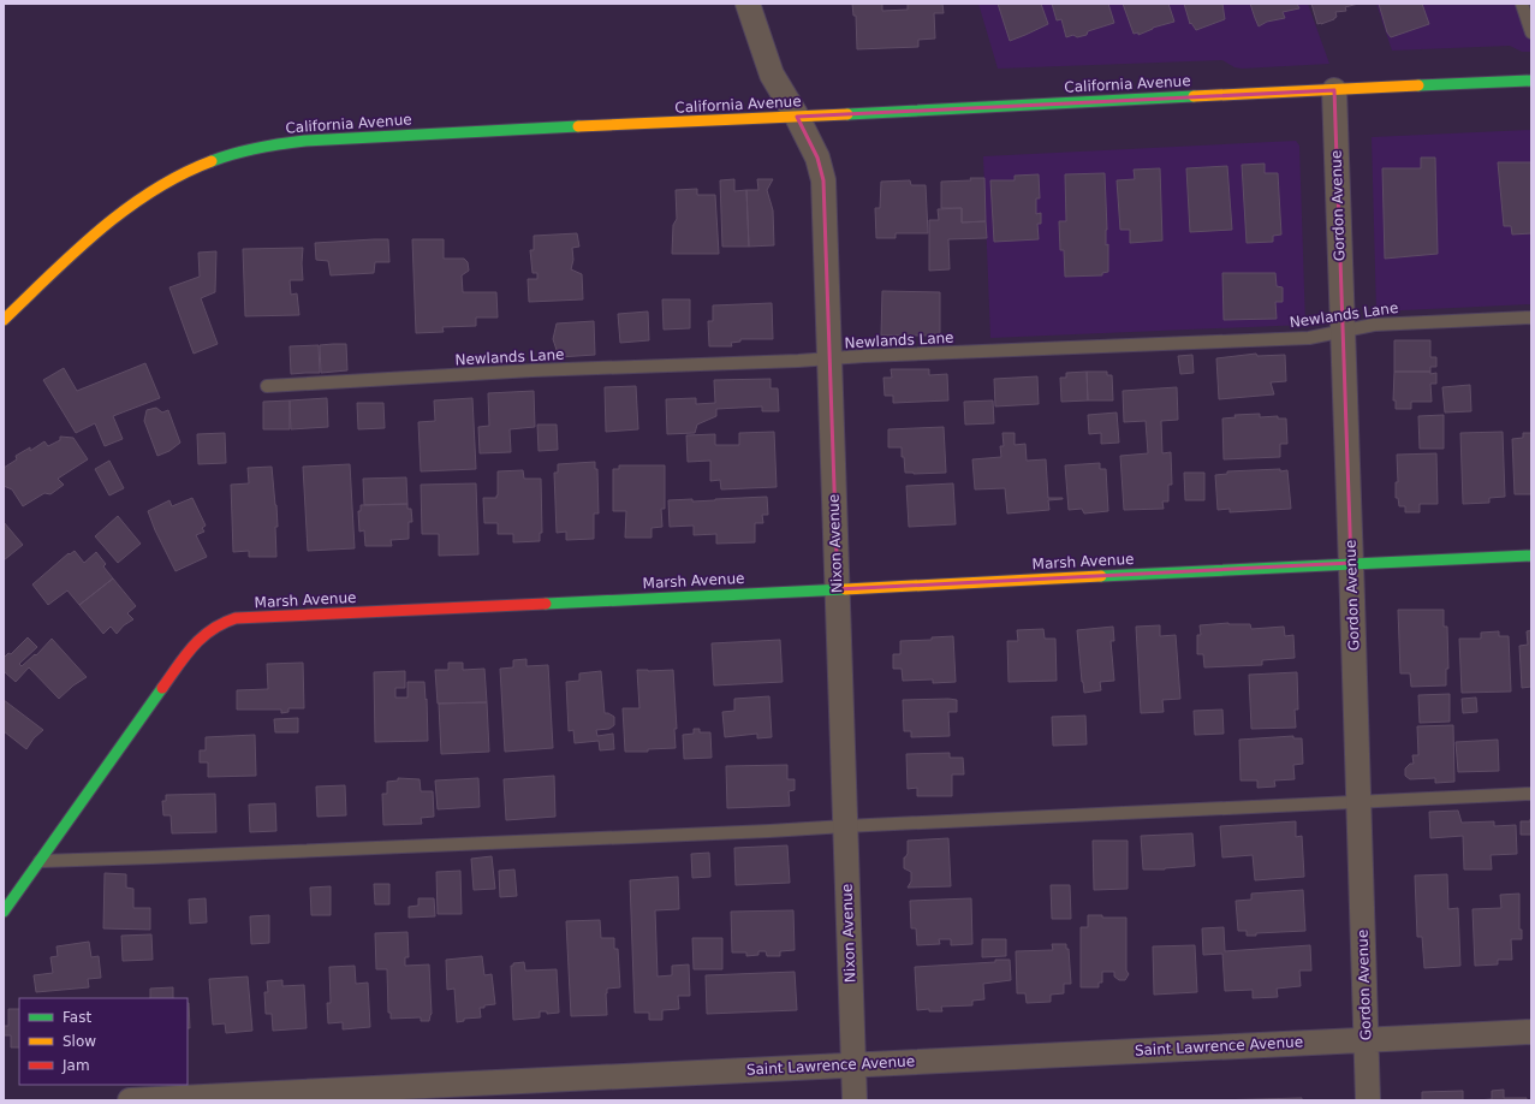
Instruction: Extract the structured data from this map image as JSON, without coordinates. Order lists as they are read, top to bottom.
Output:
{
  "streets": {
    "street": [
      "California Avenue",
      "Gordon Avenue",
      "Nixon Avenue",
      "Marsh Avenue",
      "Saint Lawrence Avenue"
    ],
    "lane": ["Newlands Lane"]
  },
  "crossings": [
    ["California Avenue", "Gordon Avenue"],
    ["California Avenue", "Nixon Avenue"],
    ["Gordon Avenue", "Newlands Lane"],
    ["Gordon Avenue", "Marsh Avenue"],
    ["Gordon Avenue", "Saint Lawrence Avenue"],
    ["Newlands Lane", "Nixon Avenue"],
    ["Nixon Avenue", "Marsh Avenue"],
    ["Nixon Avenue", "Saint Lawrence Avenue"]
  ],
  "legend": ["Fast", "Slow", "Jam"]
}
